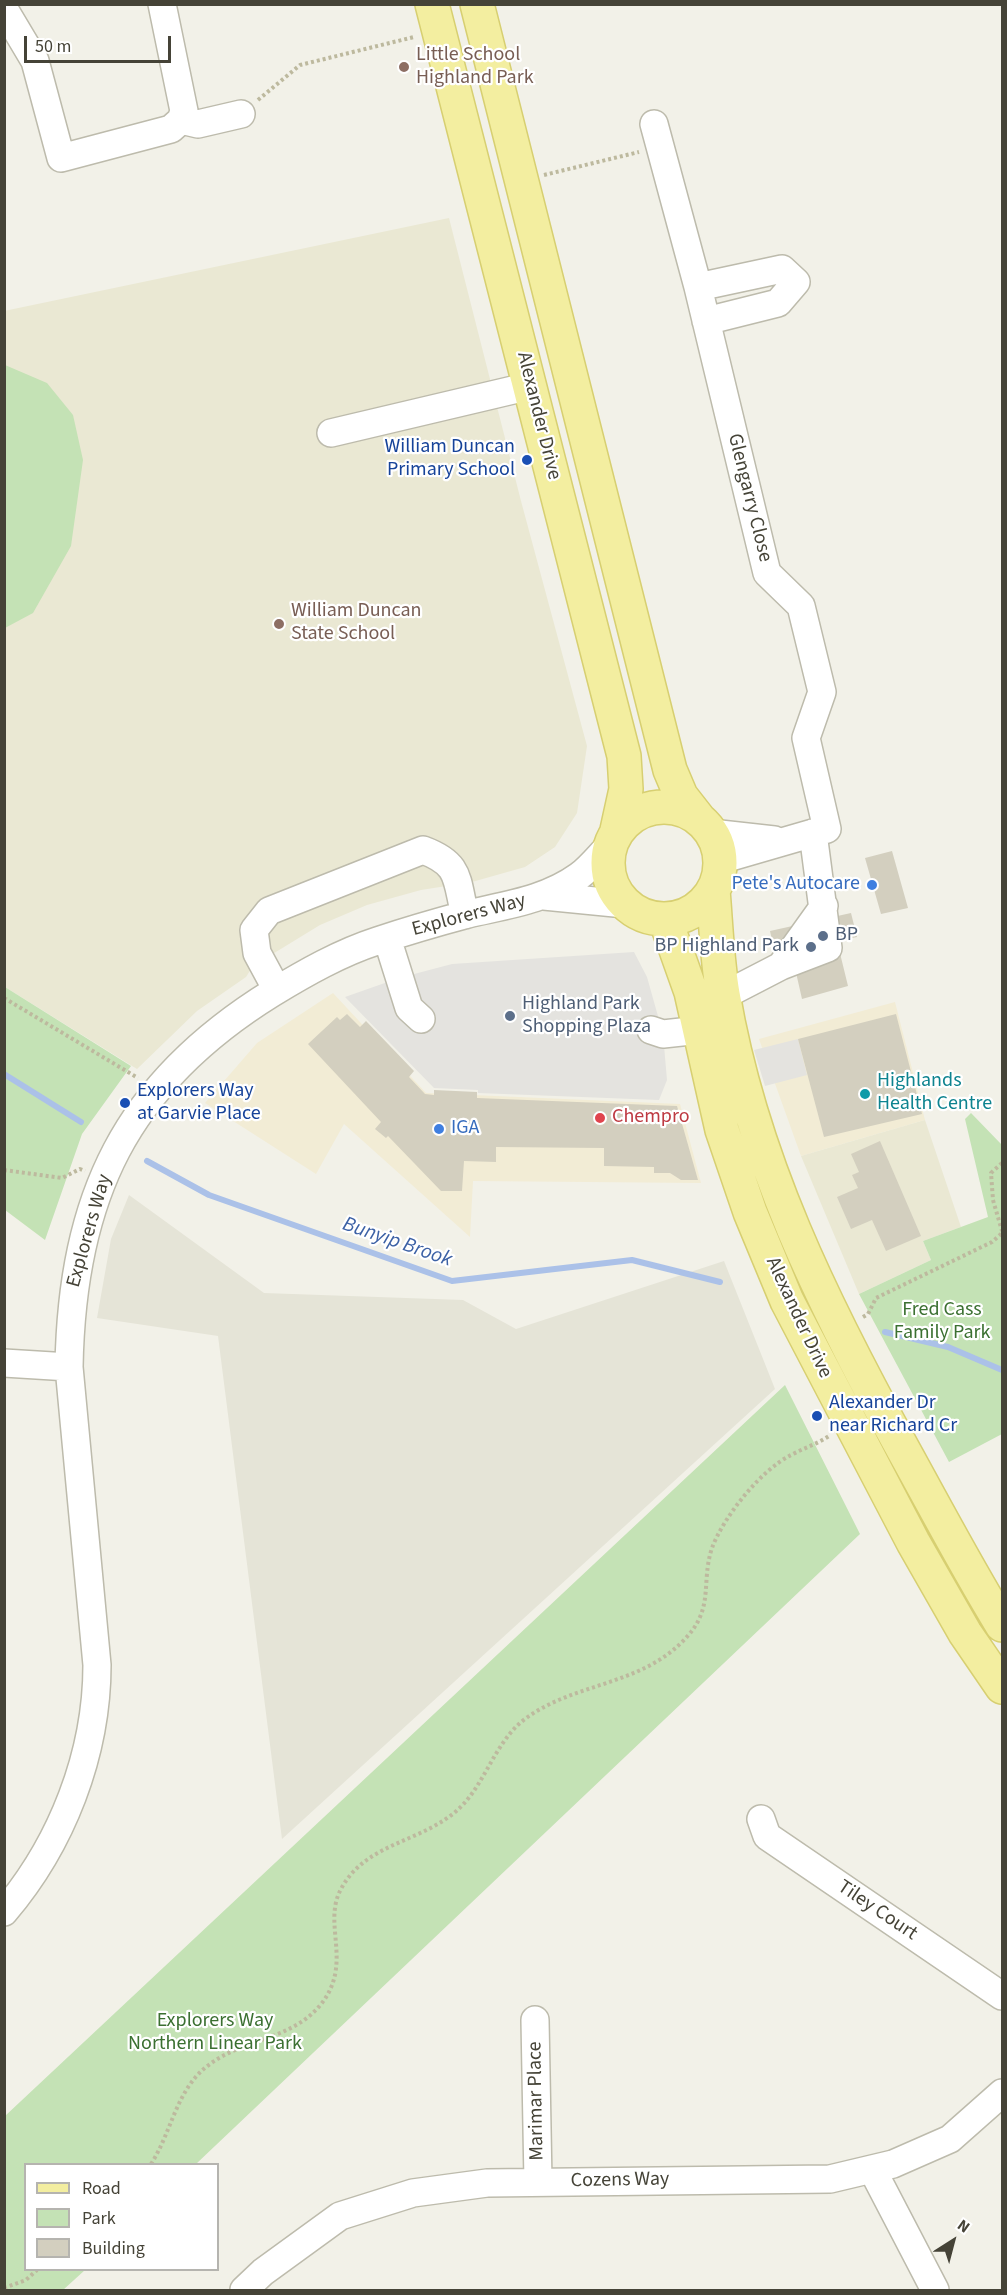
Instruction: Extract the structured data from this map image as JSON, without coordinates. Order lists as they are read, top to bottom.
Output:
{
  "streets": {
    "main road": ["Alexander Drive"],
    "street": [
      "Glengarry Close",
      "Explorers Way",
      "Tiley Court",
      "Marimar Place",
      "Cozens Way"
    ]
  },
  "crossings": [
    ["Alexander Drive", "Explorers Way"],
    ["Marimar Place", "Cozens Way"]
  ],
  "water": ["Bunyip Brook"],
  "parks": ["Fred Cass Family Park", "Explorers Way Northern Linear Park"],
  "places": [
    "Little School Highland Park",
    "William Duncan Primary School",
    "William Duncan State School",
    "Pete's Autocare",
    "BP",
    "BP Highland Park",
    "Highland Park Shopping Plaza",
    "Highlands Health Centre",
    "Explorers Way at Garvie Place",
    "Chempro",
    "IGA",
    "Alexander Dr near Richard Cr"
  ],
  "legend": ["Road", "Park", "Building"],
  "scale_bar": "50 m",
  "north": "top right"
}
